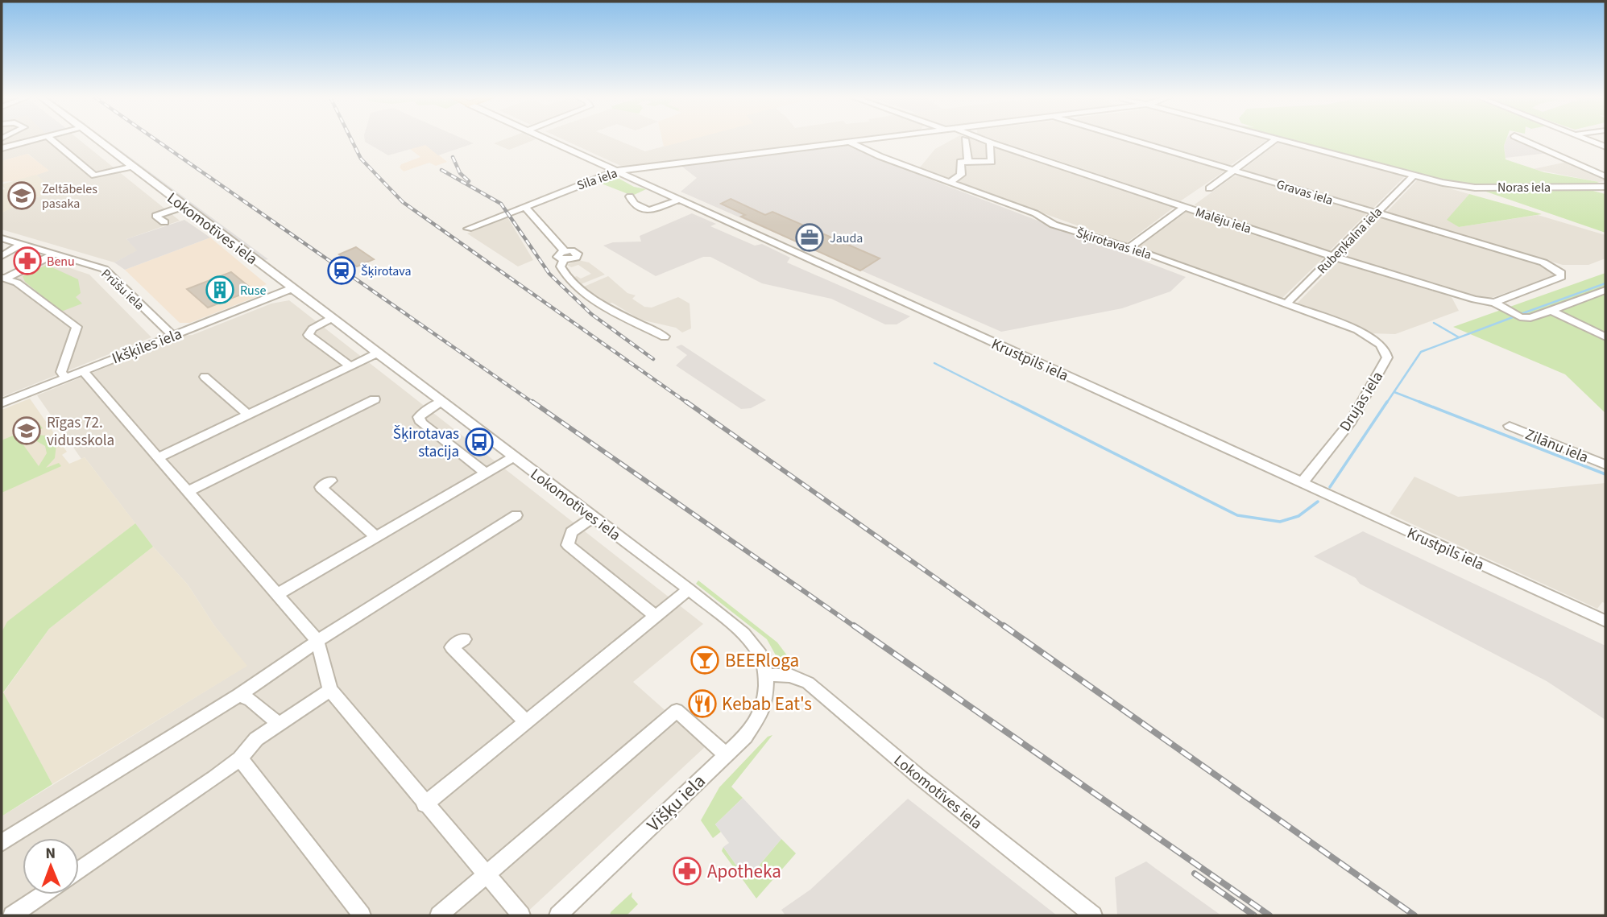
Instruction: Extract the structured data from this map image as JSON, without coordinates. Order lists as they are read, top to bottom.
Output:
{
  "streets": {
    "street": [
      "Sila iela",
      "Noras iela",
      "Gravas iela",
      "Malēju iela",
      "Lokomotīves iela",
      "Rubeņkalna iela",
      "Šķirotavas iela",
      "Prūšu iela",
      "Ikšķiles iela",
      "Krustpils iela",
      "Drujas iela",
      "Zilānu iela",
      "Višķu iela"
    ]
  },
  "crossings": [
    ["Sila iela", "Šķirotavas iela"],
    ["Sila iela", "Krustpils iela"],
    ["Noras iela", "Rubeņkalna iela"],
    ["Gravas iela", "Malēju iela"],
    ["Gravas iela", "Rubeņkalna iela"],
    ["Malēju iela", "Rubeņkalna iela"],
    ["Lokomotīves iela", "Ikšķiles iela"],
    ["Lokomotīves iela", "Višķu iela"],
    ["Rubeņkalna iela", "Šķirotavas iela"],
    ["Šķirotavas iela", "Drujas iela"],
    ["Prūšu iela", "Ikšķiles iela"],
    ["Krustpils iela", "Drujas iela"]
  ],
  "places": {
    "school or university": ["Zeltābeles pasaka", "Rīgas 72. vidusskola"],
    "office": ["Jauda"],
    "pharmacy": ["Benu", "Apotheka"],
    "station": ["Šķirotava"],
    "building": ["Ruse"],
    "bus stop": ["Šķirotavas stacija"],
    "bar": ["BEERloga"],
    "restaurant": ["Kebab Eat's"]
  },
  "north": "top"
}
